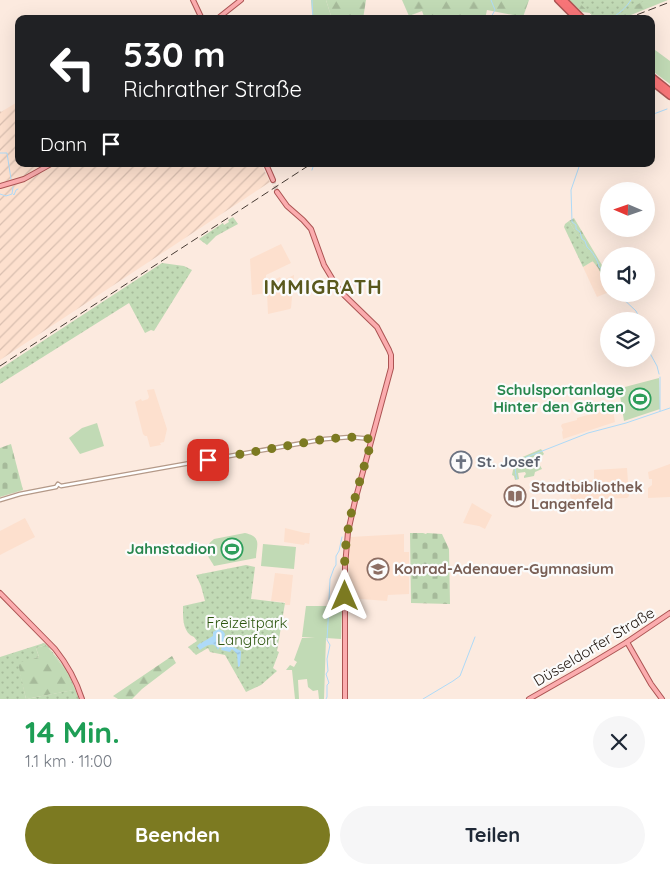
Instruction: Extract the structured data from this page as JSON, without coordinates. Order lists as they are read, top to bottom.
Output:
{
  "streets": {
    "main road": ["Düsseldorfer Straße"]
  },
  "districts": ["IMMIGRATH"],
  "parks": ["Freizeitpark Langfort"],
  "places": {
    "sports": ["Schulsportanlage Hinter den Gärten", "Jahnstadion"],
    "church": ["St. Josef"],
    "library": ["Stadtbibliothek Langenfeld"],
    "school or university": ["Konrad-Adenauer-Gymnasium"]
  },
  "north": "left",
  "page": {
    "turn": ["530 m", "Richrather Straße"],
    "then": "Dann",
    "heading": ["14 Min.", "1.1 km · 11:00"],
    "buttons": ["Beenden", "Teilen"]
  }
}
